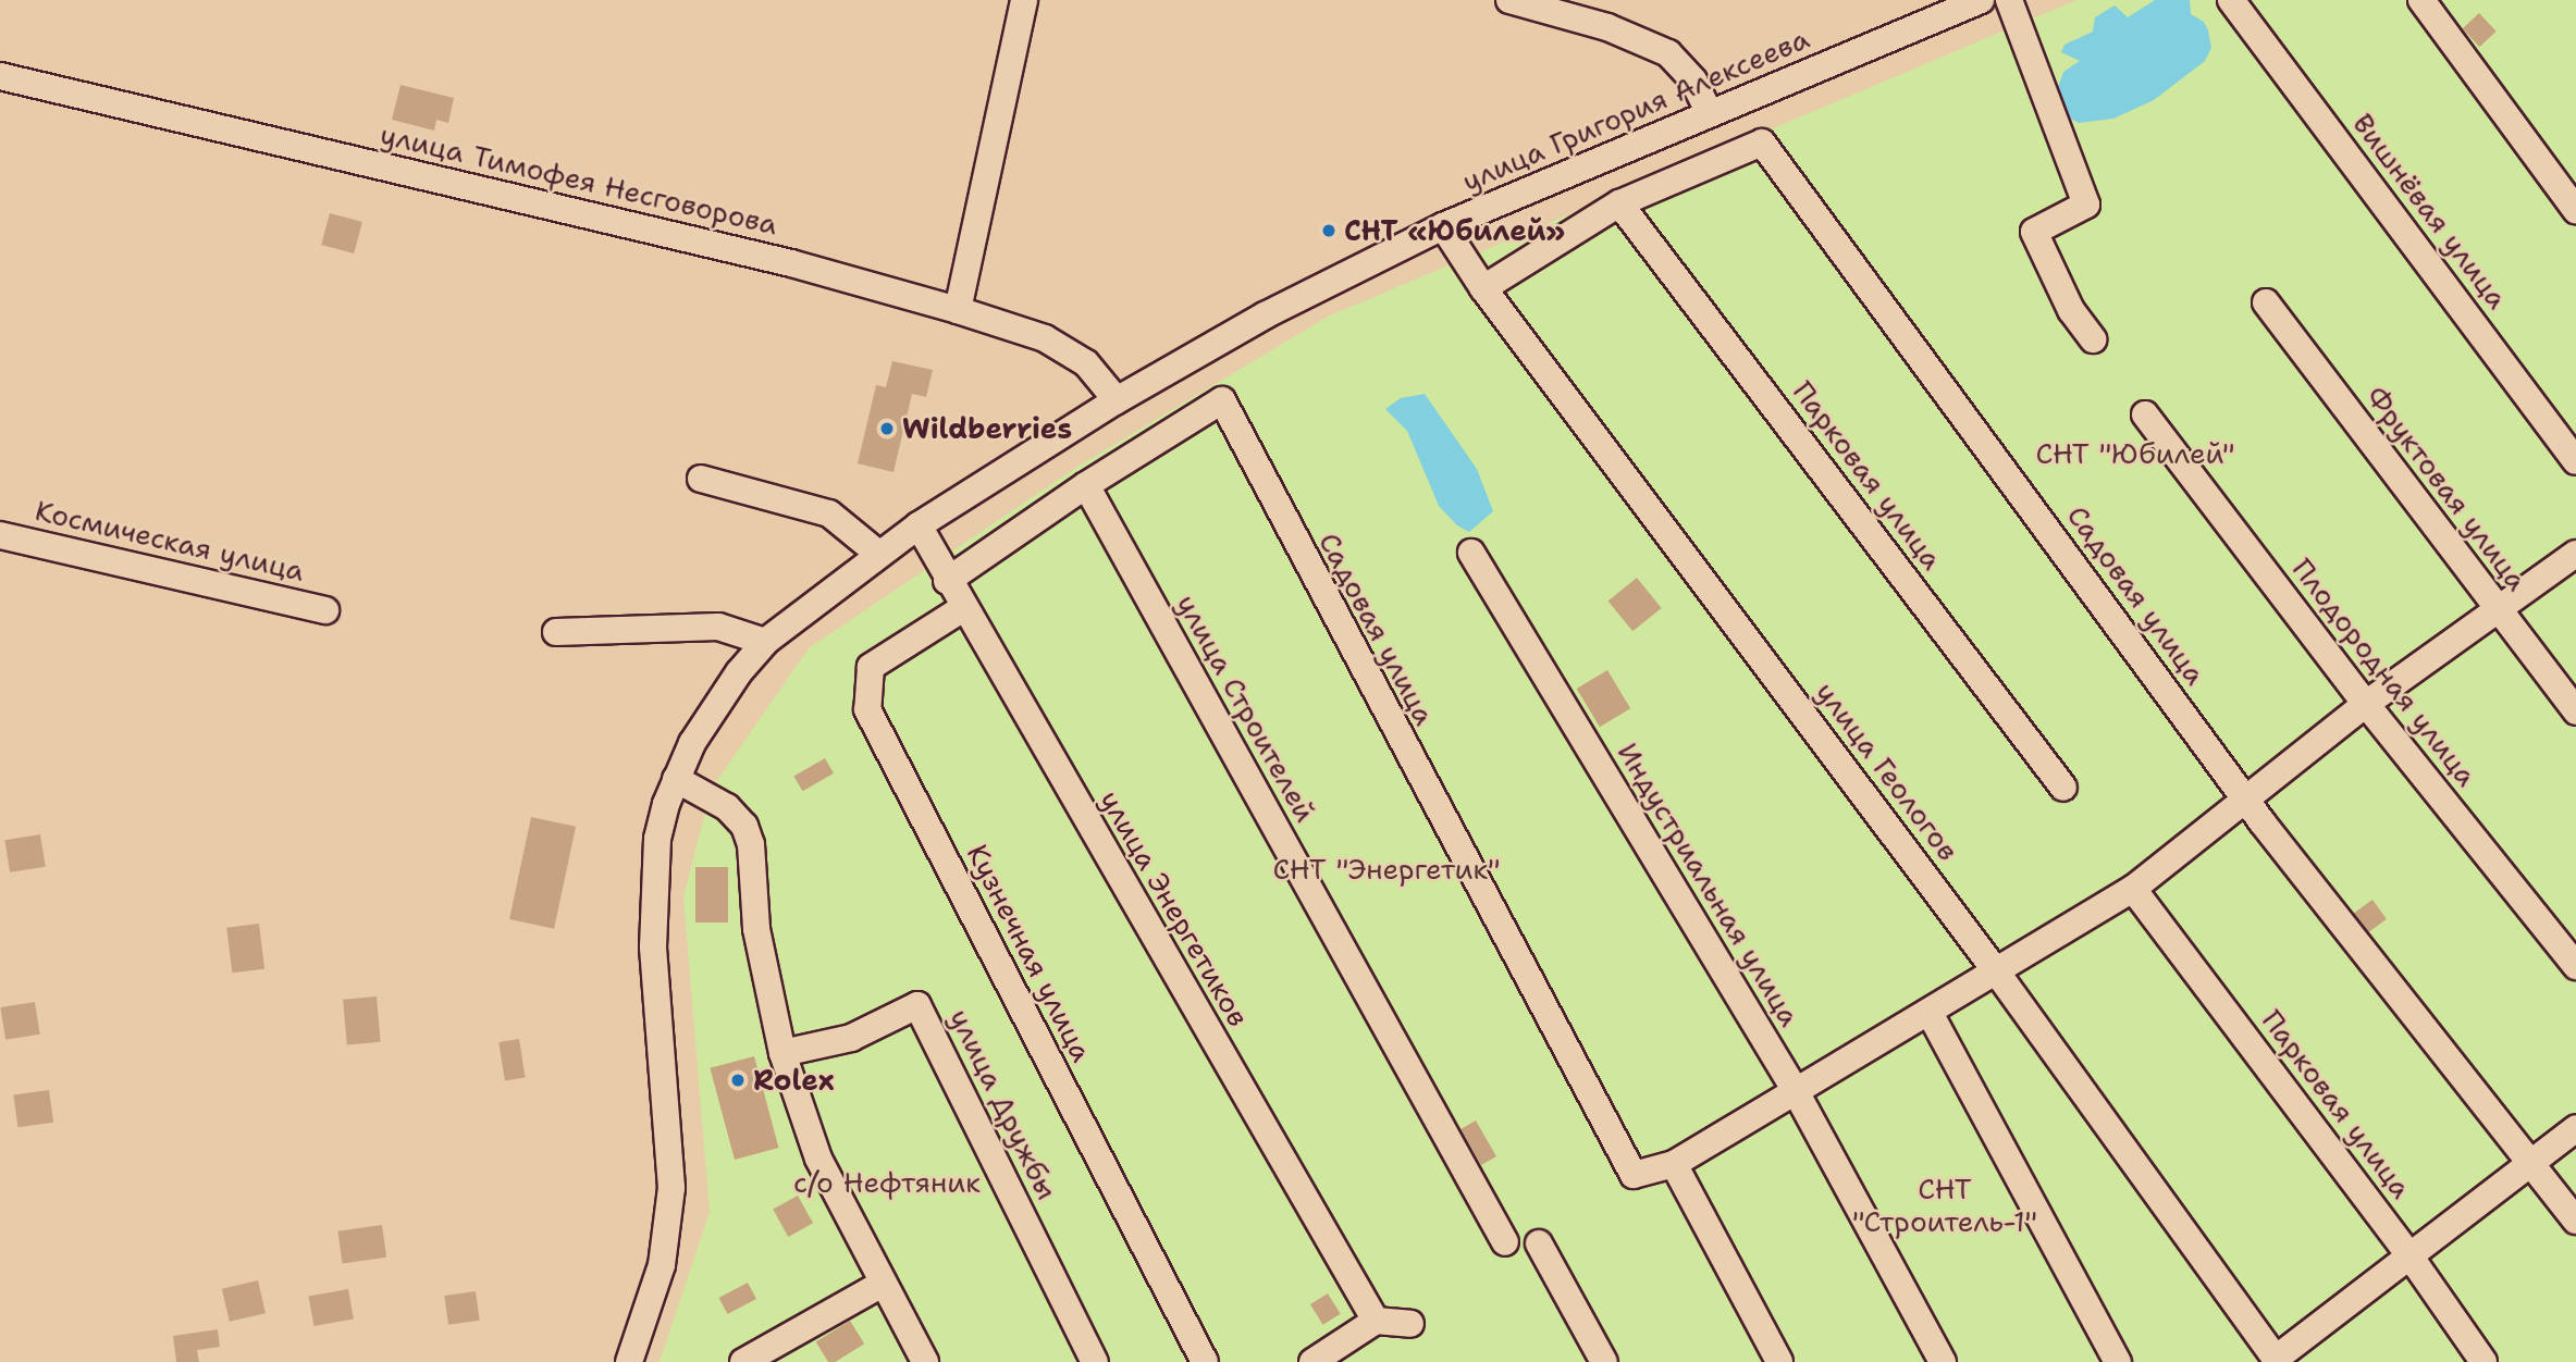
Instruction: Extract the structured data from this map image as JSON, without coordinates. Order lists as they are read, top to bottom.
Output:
{
  "streets": {
    "street": [
      "улица Григория Алексеева",
      "улица Тимофея Несговорова",
      "Вишнёвая улица",
      "Парковая улица",
      "Фруктовая улица",
      "Космическая улица",
      "Садовая улица",
      "Плодородная улица",
      "улица Строителей",
      "улица Геологов",
      "Индустриальная улица",
      "улица Энергетиков",
      "Кузнечная улица",
      "улица Дружбы"
    ]
  },
  "crossings": [
    ["улица Григория Алексеева", "улица Тимофея Несговорова"],
    ["улица Григория Алексеева", "улица Геологов"],
    ["улица Григория Алексеева", "улица Энергетиков"],
    ["Парковая улица", "Садовая улица"],
    ["Садовая улица", "улица Строителей"],
    ["Садовая улица", "улица Геологов"],
    ["Садовая улица", "улица Энергетиков"],
    ["улица Энергетиков", "Кузнечная улица"]
  ],
  "parks": [
    "СНТ \"Юбилей\"",
    "СНТ \"Энергетик\"",
    "с/о Нефтяник",
    "СНТ \"Строитель-1\""
  ],
  "places": ["СНТ «Юбилей»", "Wildberries", "Rolex"]
}
